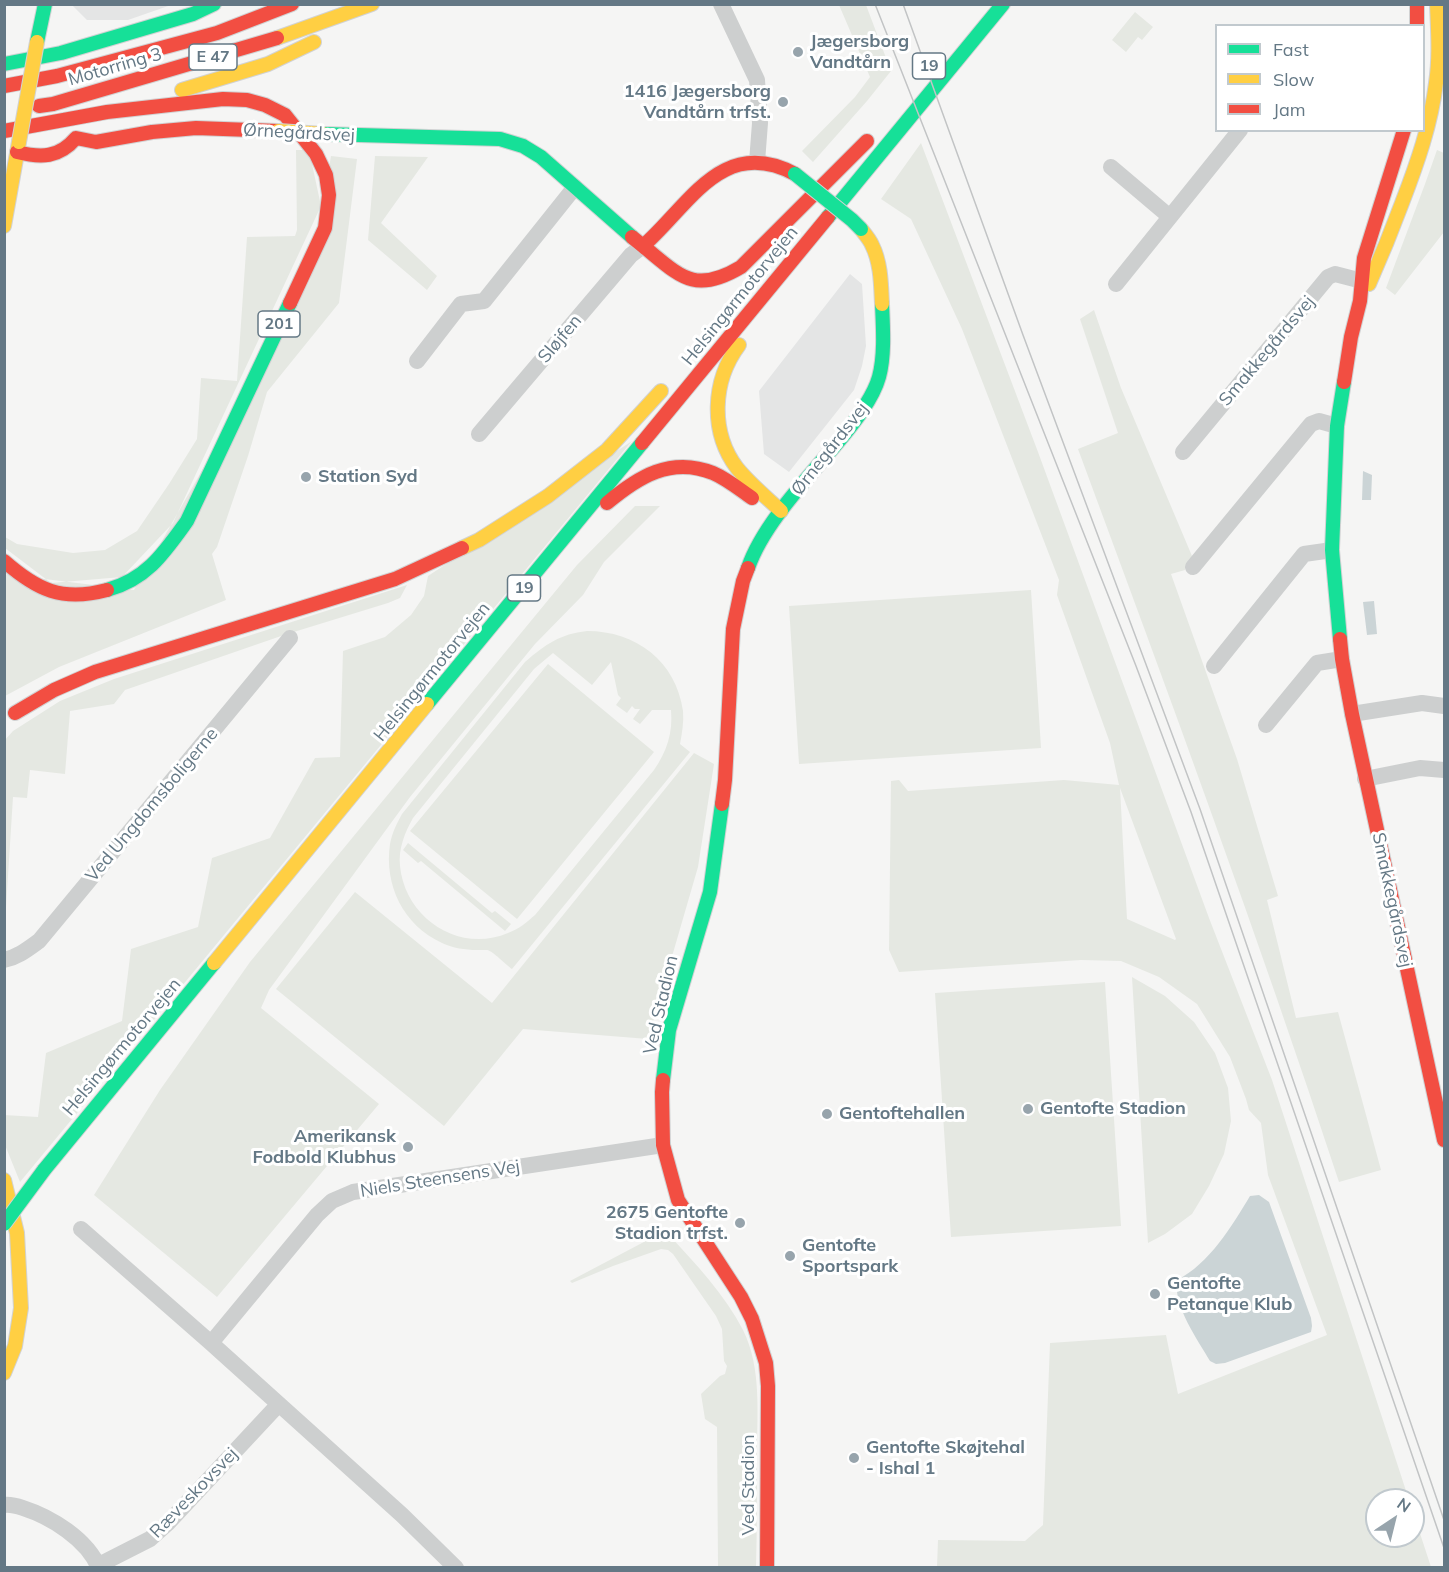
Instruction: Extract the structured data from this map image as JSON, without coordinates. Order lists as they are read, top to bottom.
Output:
{
  "streets": {
    "main road": [
      "E 47",
      "19",
      "Motorring 3",
      "Ørnegårdsvej",
      "Helsingørmotorvejen",
      "201",
      "Smakkegårdsvej",
      "Ved Stadion"
    ],
    "street": [
      "Sløjfen",
      "Ved Ungdomsboligerne",
      "Niels Steensens Vej",
      "Ræveskovsvej"
    ]
  },
  "crossings": [
    ["Ørnegårdsvej", "Helsingørmotorvejen"],
    ["Ørnegårdsvej", "Sløjfen"],
    ["Ørnegårdsvej", "Ved Stadion"],
    ["Helsingørmotorvejen", "Sløjfen"],
    ["Ved Stadion", "Niels Steensens Vej"]
  ],
  "places": [
    "Jægersborg Vandtårn",
    "1416 Jægersborg Vandtårn trfst.",
    "Station Syd",
    "Gentofte Stadion",
    "Gentoftehallen",
    "Amerikansk Fodbold Klubhus",
    "2675 Gentofte Stadion trfst.",
    "Gentofte Sportspark",
    "Gentofte Petanque Klub",
    "Gentofte Skøjtehal - Ishal 1"
  ],
  "legend": ["Fast", "Slow", "Jam"],
  "north": "top right"
}
